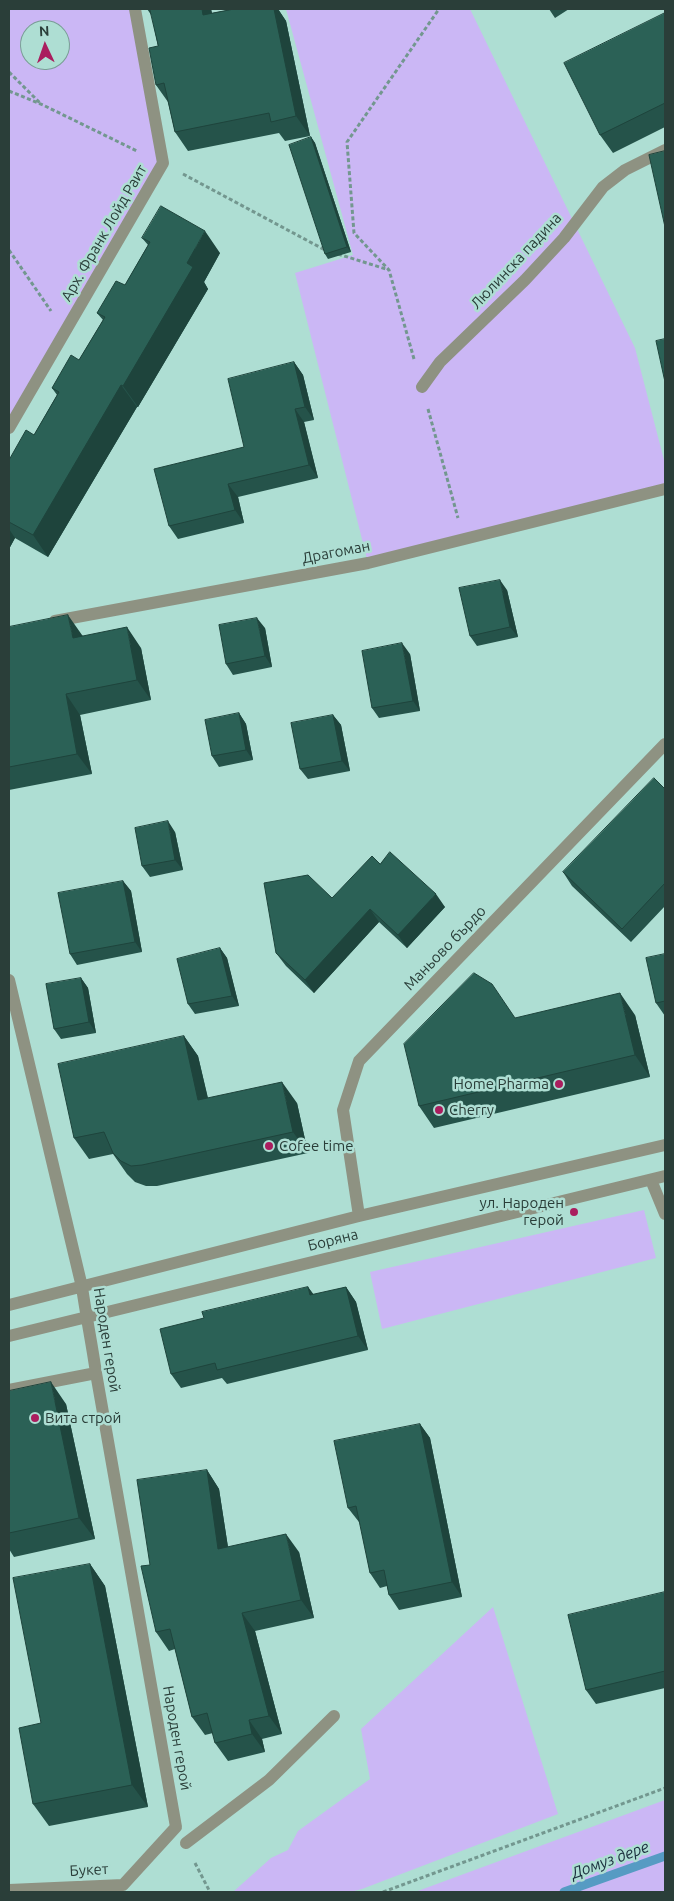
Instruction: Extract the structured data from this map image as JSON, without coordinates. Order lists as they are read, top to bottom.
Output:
{
  "streets": {
    "street": [
      "Арх. Франк Лойд Раит",
      "Люлинска падина",
      "Драгоман",
      "Маньово бърдо",
      "Боряна",
      "Народен герой",
      "Букет"
    ]
  },
  "crossings": [
    ["Маньово бърдо", "Боряна"],
    ["Боряна", "Народен герой"],
    ["Народен герой", "Букет"]
  ],
  "water": ["Домуз дере"],
  "places": [
    "Home Pharma",
    "Cherry",
    "Cofee time",
    "ул. Народен герой",
    "Вита строй"
  ],
  "north": "top"
}
